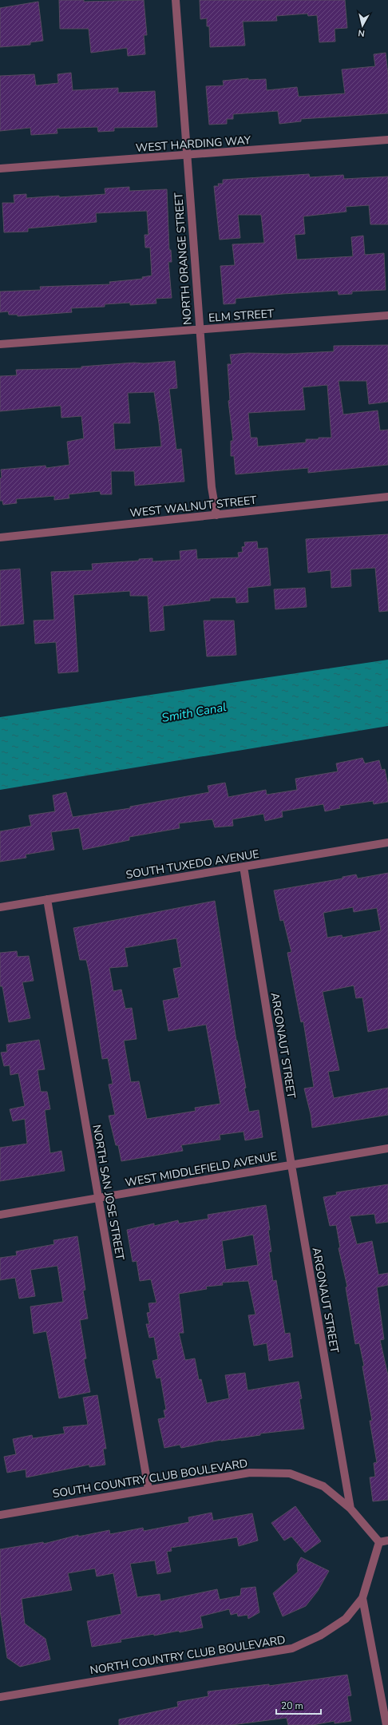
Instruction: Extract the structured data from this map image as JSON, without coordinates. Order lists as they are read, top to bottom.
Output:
{
  "streets": {
    "street": [
      "WEST HARDING WAY",
      "NORTH ORANGE STREET",
      "ELM STREET",
      "WEST WALNUT STREET",
      "SOUTH TUXEDO AVENUE",
      "ARGONAUT STREET",
      "WEST MIDDLEFIELD AVENUE",
      "NORTH SAN JOSE STREET",
      "SOUTH COUNTRY CLUB BOULEVARD",
      "NORTH COUNTRY CLUB BOULEVARD"
    ]
  },
  "crossings": [
    ["WEST HARDING WAY", "NORTH ORANGE STREET"],
    ["NORTH ORANGE STREET", "ELM STREET"],
    ["NORTH ORANGE STREET", "WEST WALNUT STREET"],
    ["SOUTH TUXEDO AVENUE", "ARGONAUT STREET"],
    ["SOUTH TUXEDO AVENUE", "NORTH SAN JOSE STREET"],
    ["ARGONAUT STREET", "WEST MIDDLEFIELD AVENUE"],
    ["ARGONAUT STREET", "SOUTH COUNTRY CLUB BOULEVARD"],
    ["WEST MIDDLEFIELD AVENUE", "NORTH SAN JOSE STREET"],
    ["NORTH SAN JOSE STREET", "SOUTH COUNTRY CLUB BOULEVARD"]
  ],
  "water": ["Smith Canal"],
  "scale_bar": "20 m",
  "north": "bottom"
}
